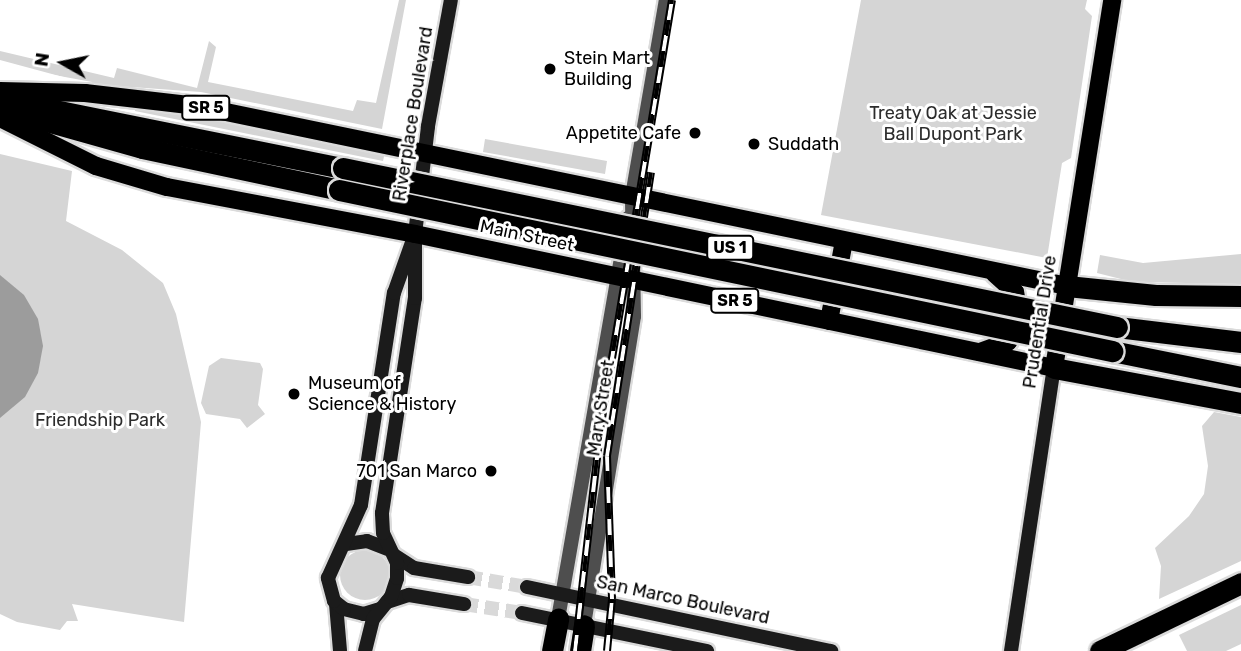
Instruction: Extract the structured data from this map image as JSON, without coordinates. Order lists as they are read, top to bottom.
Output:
{
  "streets": {
    "highway": ["US 1"],
    "main road": [
      "SR 5",
      "Riverplace Boulevard",
      "Main Street",
      "Prudential Drive",
      "San Marco Boulevard"
    ],
    "street": ["Mary Street"]
  },
  "crossings": [
    ["SR 5", "Riverplace Boulevard"],
    ["SR 5", "Prudential Drive"],
    ["SR 5", "Mary Street"],
    ["Riverplace Boulevard", "Main Street"],
    ["Main Street", "Prudential Drive"],
    ["Main Street", "Mary Street"],
    ["Mary Street", "San Marco Boulevard"]
  ],
  "parks": ["Treaty Oak at Jessie Ball Dupont Park", "Friendship Park"],
  "places": [
    "Stein Mart Building",
    "Appetite Cafe",
    "Suddath",
    "Museum of Science & History",
    "701 San Marco"
  ],
  "north": "left"
}
